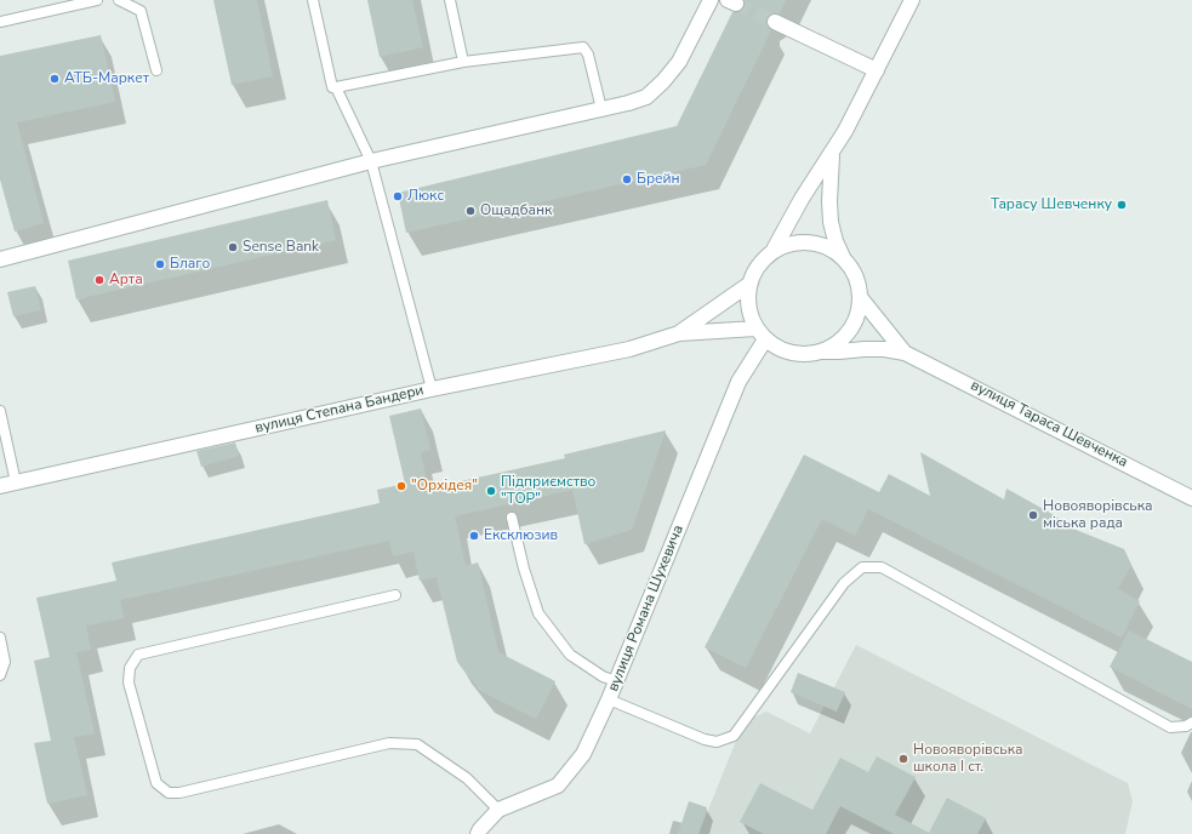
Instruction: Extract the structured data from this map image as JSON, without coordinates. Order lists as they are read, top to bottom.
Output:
{
  "streets": {
    "street": ["вулиця Степана Бандери", "вулиця Тараса Шевченка", "вулиця Романа Шухевича"]
  },
  "crossings": [
    ["вулиця Степана Бандери", "вулиця Тараса Шевченка"],
    ["вулиця Степана Бандери", "вулиця Романа Шухевича"],
    ["вулиця Тараса Шевченка", "вулиця Романа Шухевича"]
  ],
  "places": [
    "АТБ-Маркет",
    "Брейн",
    "Люкс",
    "Тарасу Шевченку",
    "Ощадбанк",
    "Sense Bank",
    "Благо",
    "Арта",
    "\"Орхідея\"",
    "Підприємство \"ТОР\"",
    "Новояворівська міська рада",
    "Ексклюзив",
    "Новояворівська школа І ст."
  ]
}
